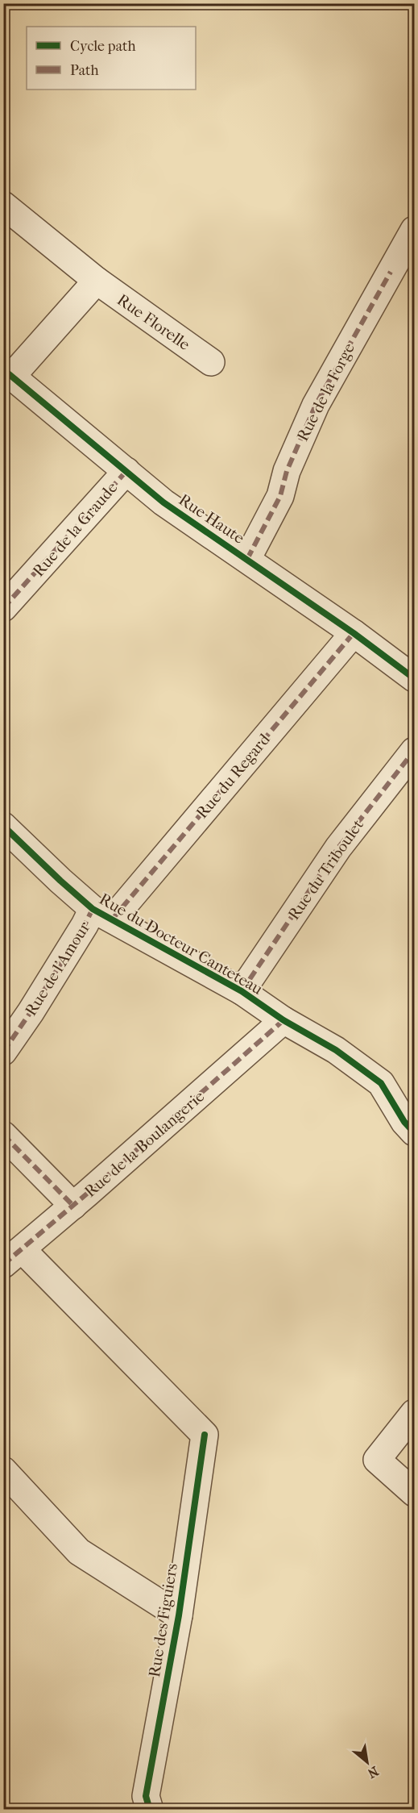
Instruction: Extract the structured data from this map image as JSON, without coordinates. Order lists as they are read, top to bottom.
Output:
{
  "streets": {
    "street": [
      "Rue Florelle",
      "Rue de la Forge",
      "Rue Haute",
      "Rue de la Graude",
      "Rue du Regard",
      "Rue du Triboulet",
      "Rue du Docteur Canteteau",
      "Rue de l'Amour",
      "Rue de la Boulangerie",
      "Rue des Figuiers"
    ]
  },
  "crossings": [
    ["Rue de la Forge", "Rue Haute"],
    ["Rue Haute", "Rue de la Graude"],
    ["Rue Haute", "Rue du Regard"],
    ["Rue du Regard", "Rue du Docteur Canteteau"],
    ["Rue du Regard", "Rue de l'Amour"],
    ["Rue du Triboulet", "Rue du Docteur Canteteau"],
    ["Rue du Docteur Canteteau", "Rue de l'Amour"],
    ["Rue du Docteur Canteteau", "Rue de la Boulangerie"],
    ["Rue de la Boulangerie", "Rue des Figuiers"]
  ],
  "legend": ["Cycle path", "Path"],
  "north": "bottom right"
}
